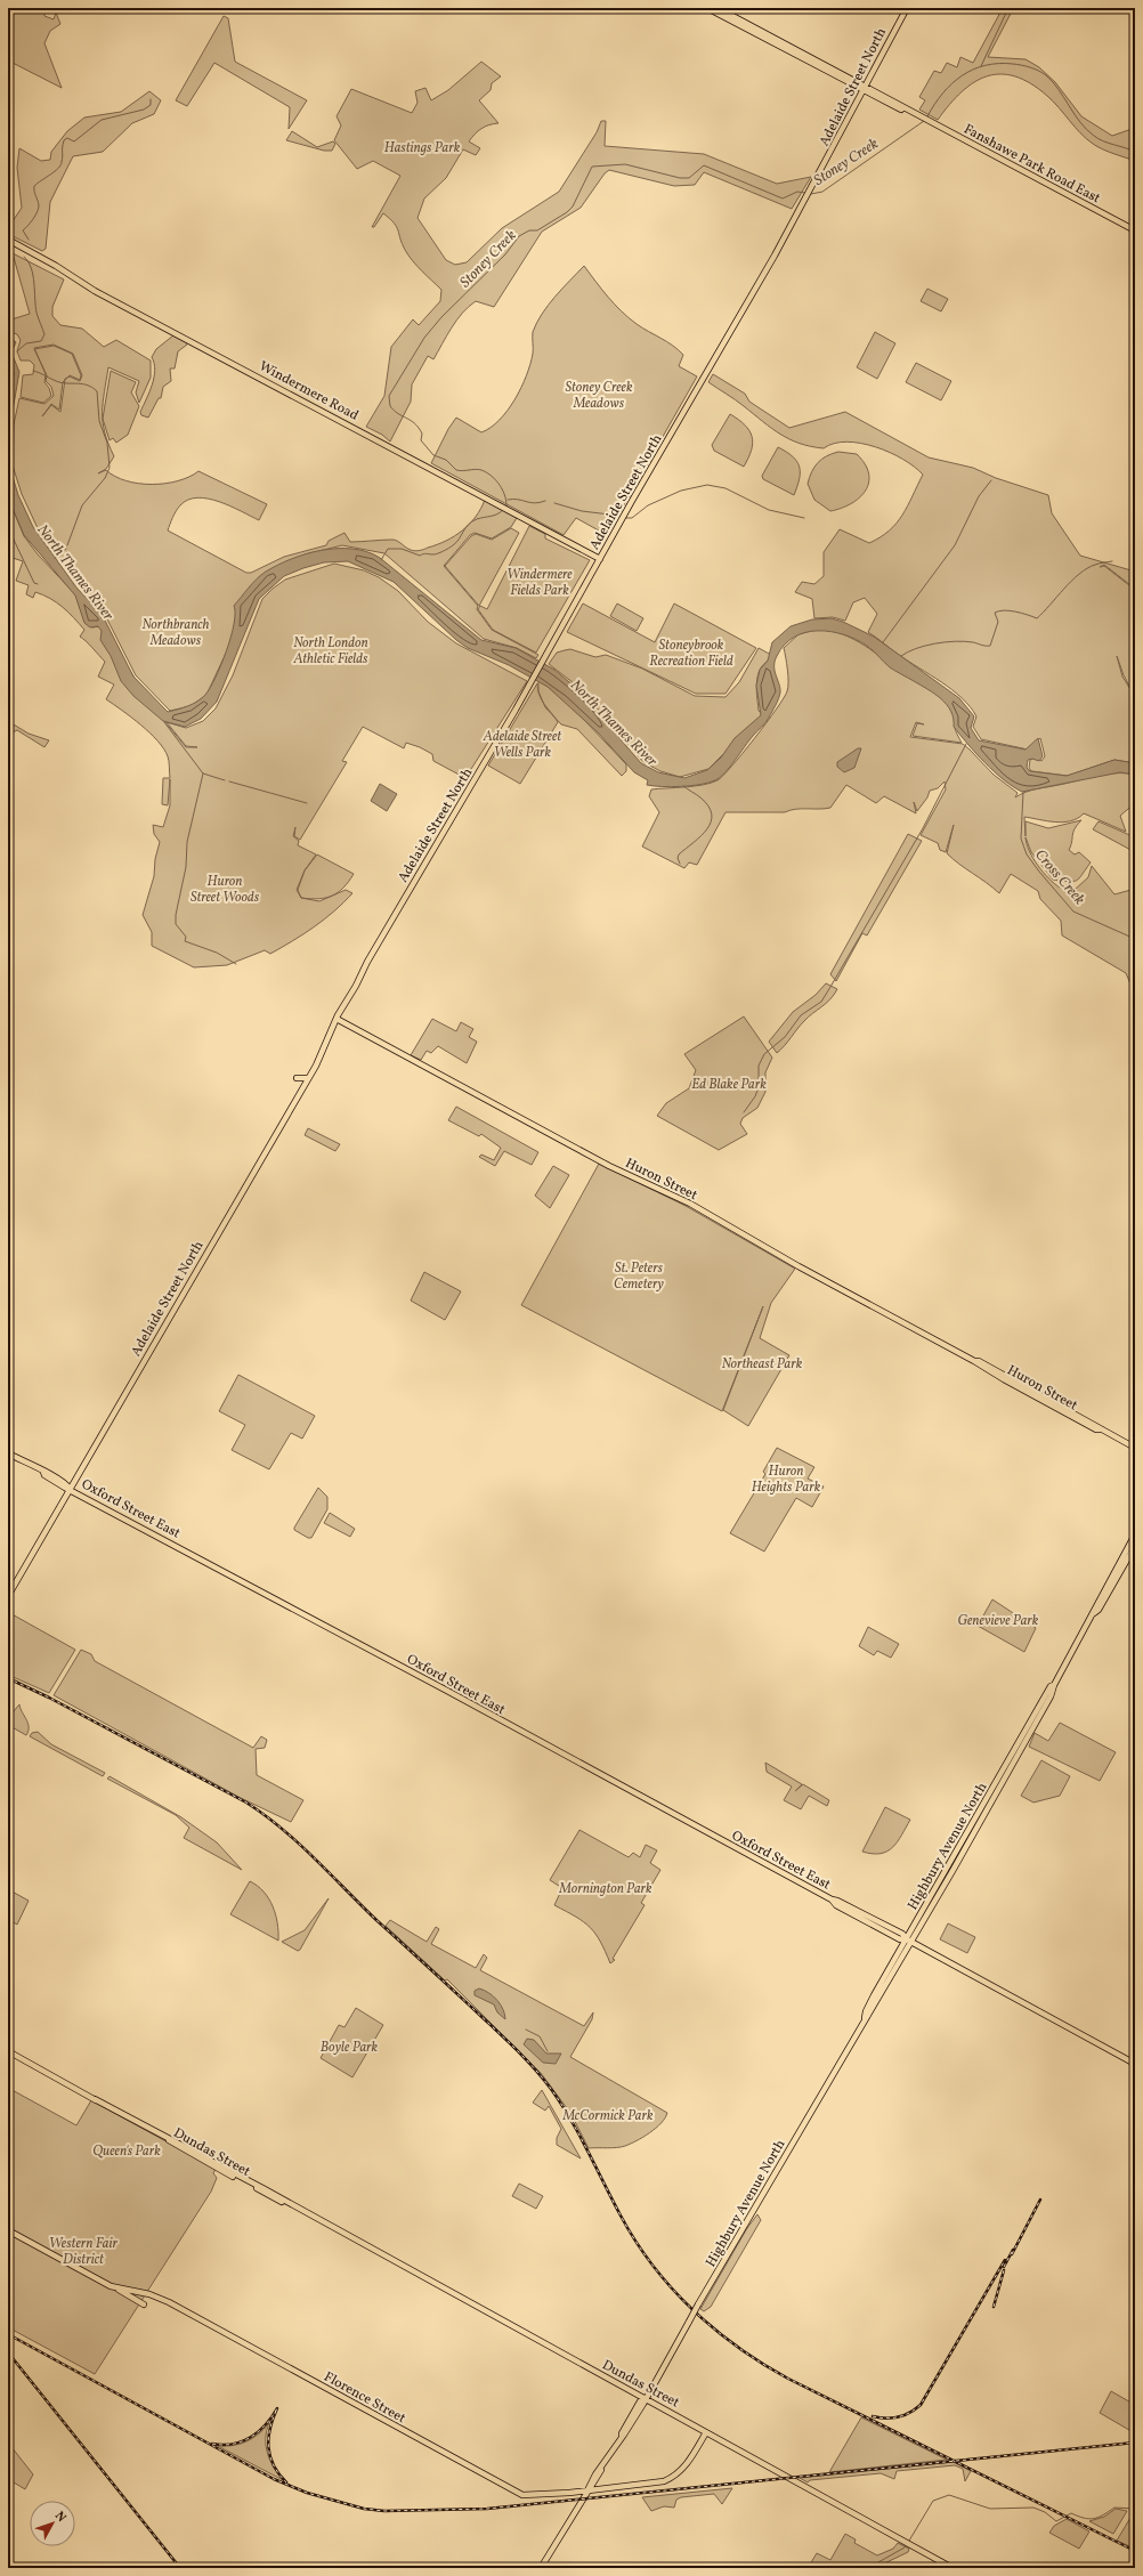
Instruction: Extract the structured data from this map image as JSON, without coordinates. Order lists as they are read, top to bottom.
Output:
{
  "streets": {
    "main road": [
      "Adelaide Street North",
      "Fanshawe Park Road East",
      "Windermere Road",
      "Huron Street",
      "Oxford Street East",
      "Highbury Avenue North",
      "Dundas Street",
      "Florence Street"
    ]
  },
  "crossings": [
    ["Adelaide Street North", "Fanshawe Park Road East"],
    ["Adelaide Street North", "Windermere Road"],
    ["Adelaide Street North", "Huron Street"],
    ["Adelaide Street North", "Oxford Street East"],
    ["Oxford Street East", "Highbury Avenue North"],
    ["Highbury Avenue North", "Dundas Street"],
    ["Highbury Avenue North", "Florence Street"],
    ["Dundas Street", "Florence Street"]
  ],
  "water": ["Stoney Creek", "North Thames River", "Cross Creek"],
  "parks": [
    "Hastings Park",
    "Stoney Creek Meadows",
    "Windermere Fields Park",
    "Northbranch Meadows",
    "North London Athletic Fields",
    "Stoneybrook Recreation Field",
    "Adelaide Street Wells Park",
    "Huron Street Woods",
    "Ed Blake Park",
    "St. Peters Cemetery",
    "Northeast Park",
    "Huron Heights Park",
    "Genevieve Park",
    "Mornington Park",
    "Boyle Park",
    "McCormick Park",
    "Queen's Park",
    "Western Fair District"
  ],
  "north": "top right"
}
